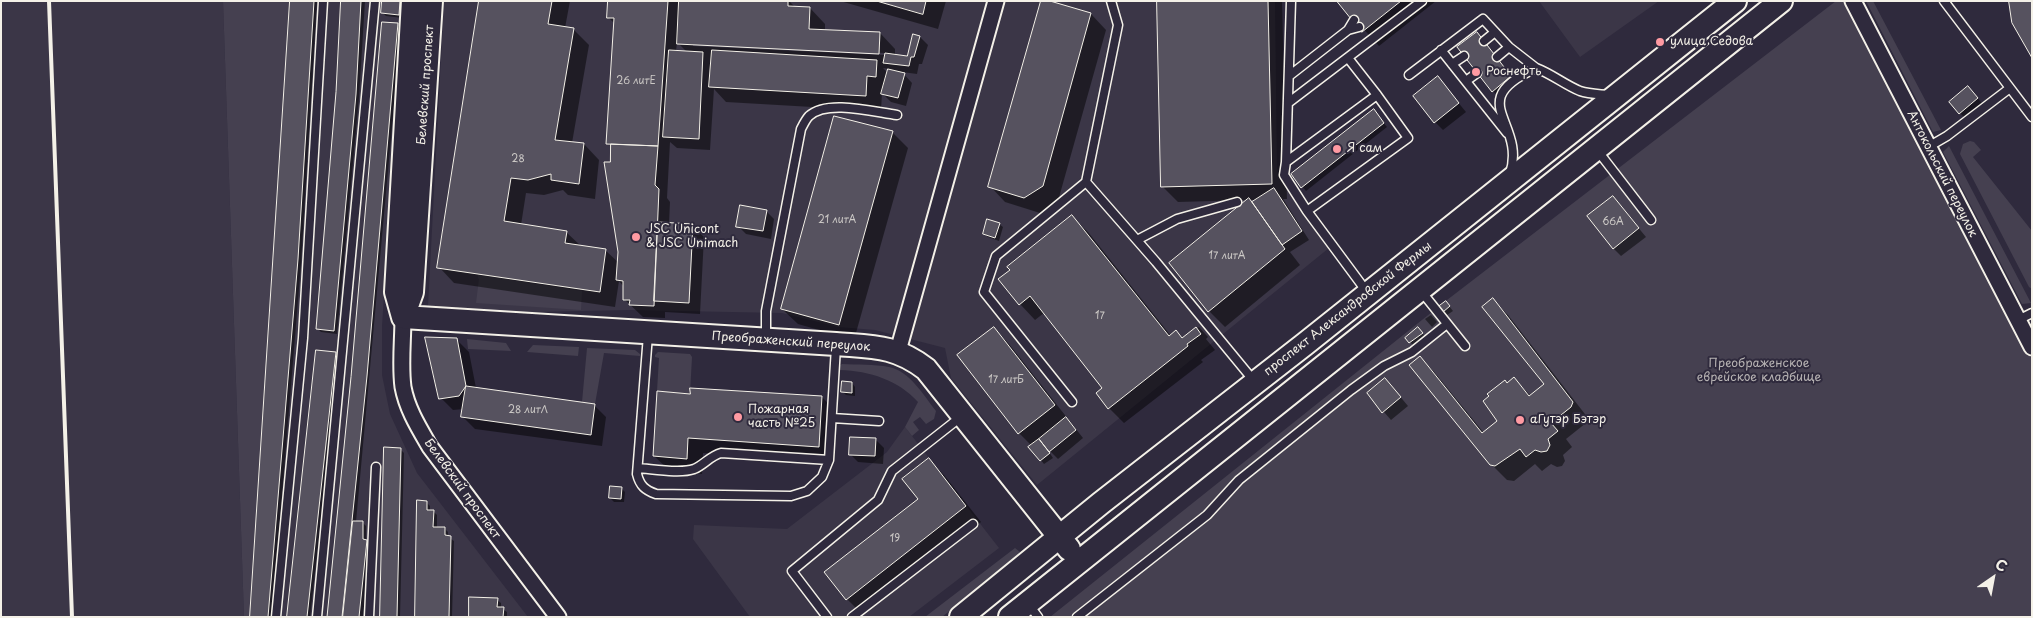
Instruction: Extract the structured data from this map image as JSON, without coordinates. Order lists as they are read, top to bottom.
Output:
{
  "streets": {
    "main road": ["Белевский проспект", "проспект Александровской Фермы", "Преображенский переулок"],
    "street": ["Антокольский переулок"]
  },
  "crossings": [
    ["Белевский проспект", "Преображенский переулок"],
    ["проспект Александровской Фермы", "Преображенский переулок"]
  ],
  "parks": ["Преображенское еврейское кладбище"],
  "places": [
    "улица Седова",
    "Роснефть",
    "Я сам",
    "JSC Unicont & JSC Unimach",
    "Пожарная часть №25",
    "аГутэр Бэтэр"
  ],
  "house_numbers": [
    "26 литЕ",
    "28",
    "21 литА",
    "66А",
    "17 литА",
    "17",
    "17 литБ",
    "28 литЛ",
    "19"
  ],
  "north": "top right"
}
